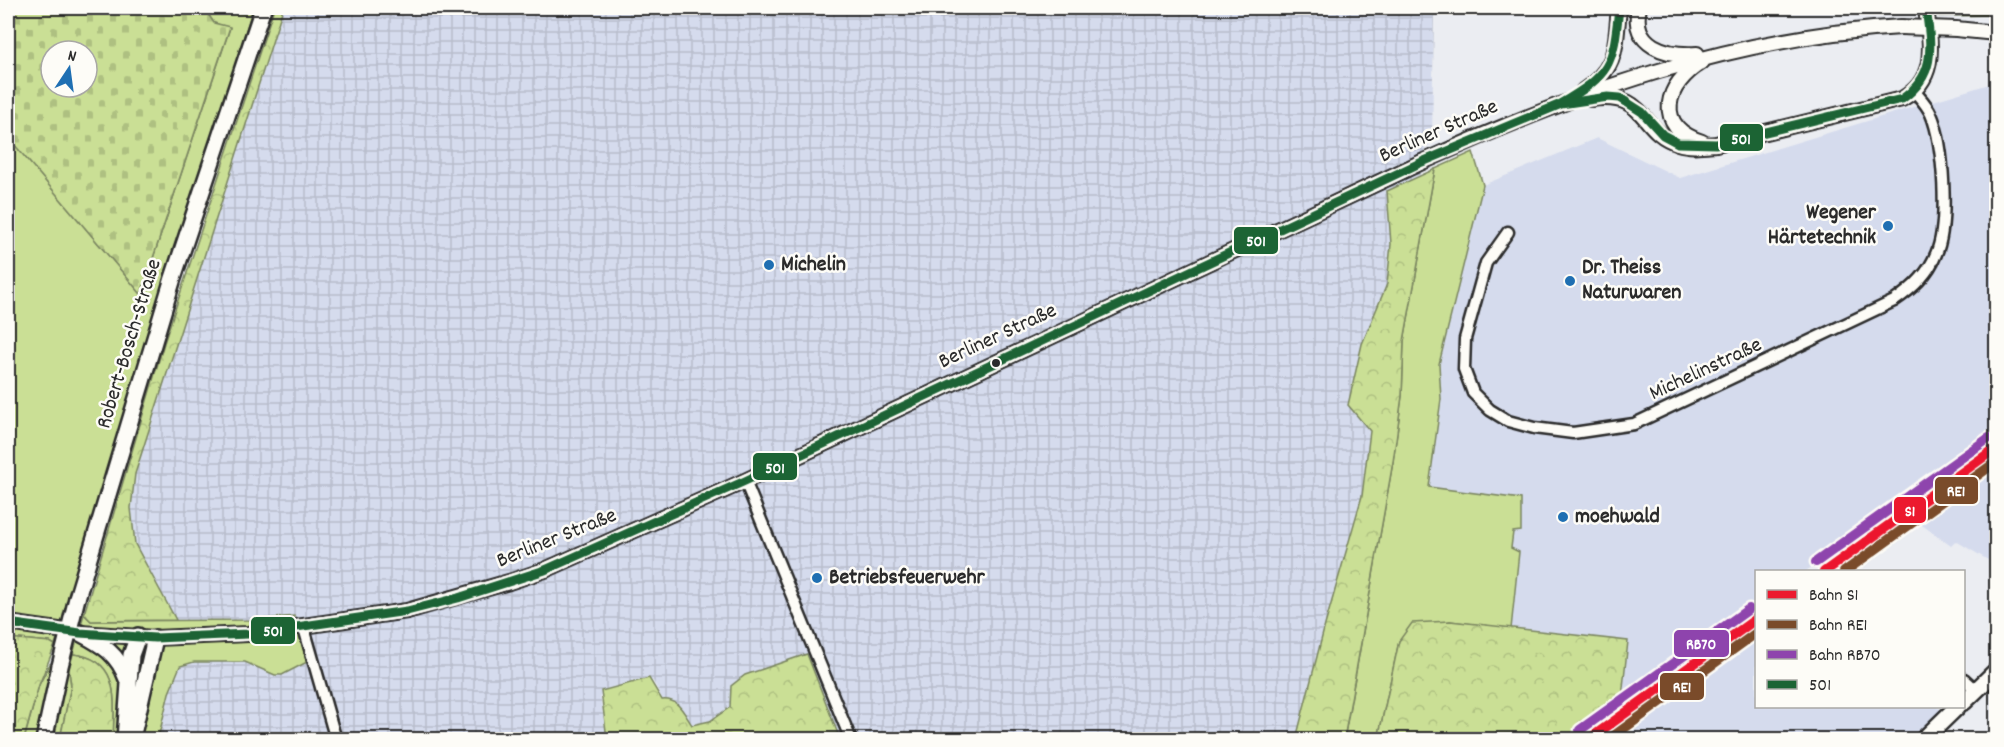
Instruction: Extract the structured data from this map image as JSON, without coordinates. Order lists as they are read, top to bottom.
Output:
{
  "streets": {
    "main road": ["Robert-Bosch-Straße"],
    "street": ["Berliner Straße", "Michelinstraße"]
  },
  "places": [
    "Wegener Härtetechnik",
    "Michelin",
    "Dr. Theiss Naturwaren",
    "moehwald",
    "Betriebsfeuerwehr"
  ],
  "lines": [
    "transit line 501",
    "rail line RB70",
    "rail line S1",
    "rail line RE1"
  ],
  "legend": [
    "Bahn S1",
    "Bahn RE1",
    "Bahn RB70",
    "501"
  ],
  "north": "top"
}
